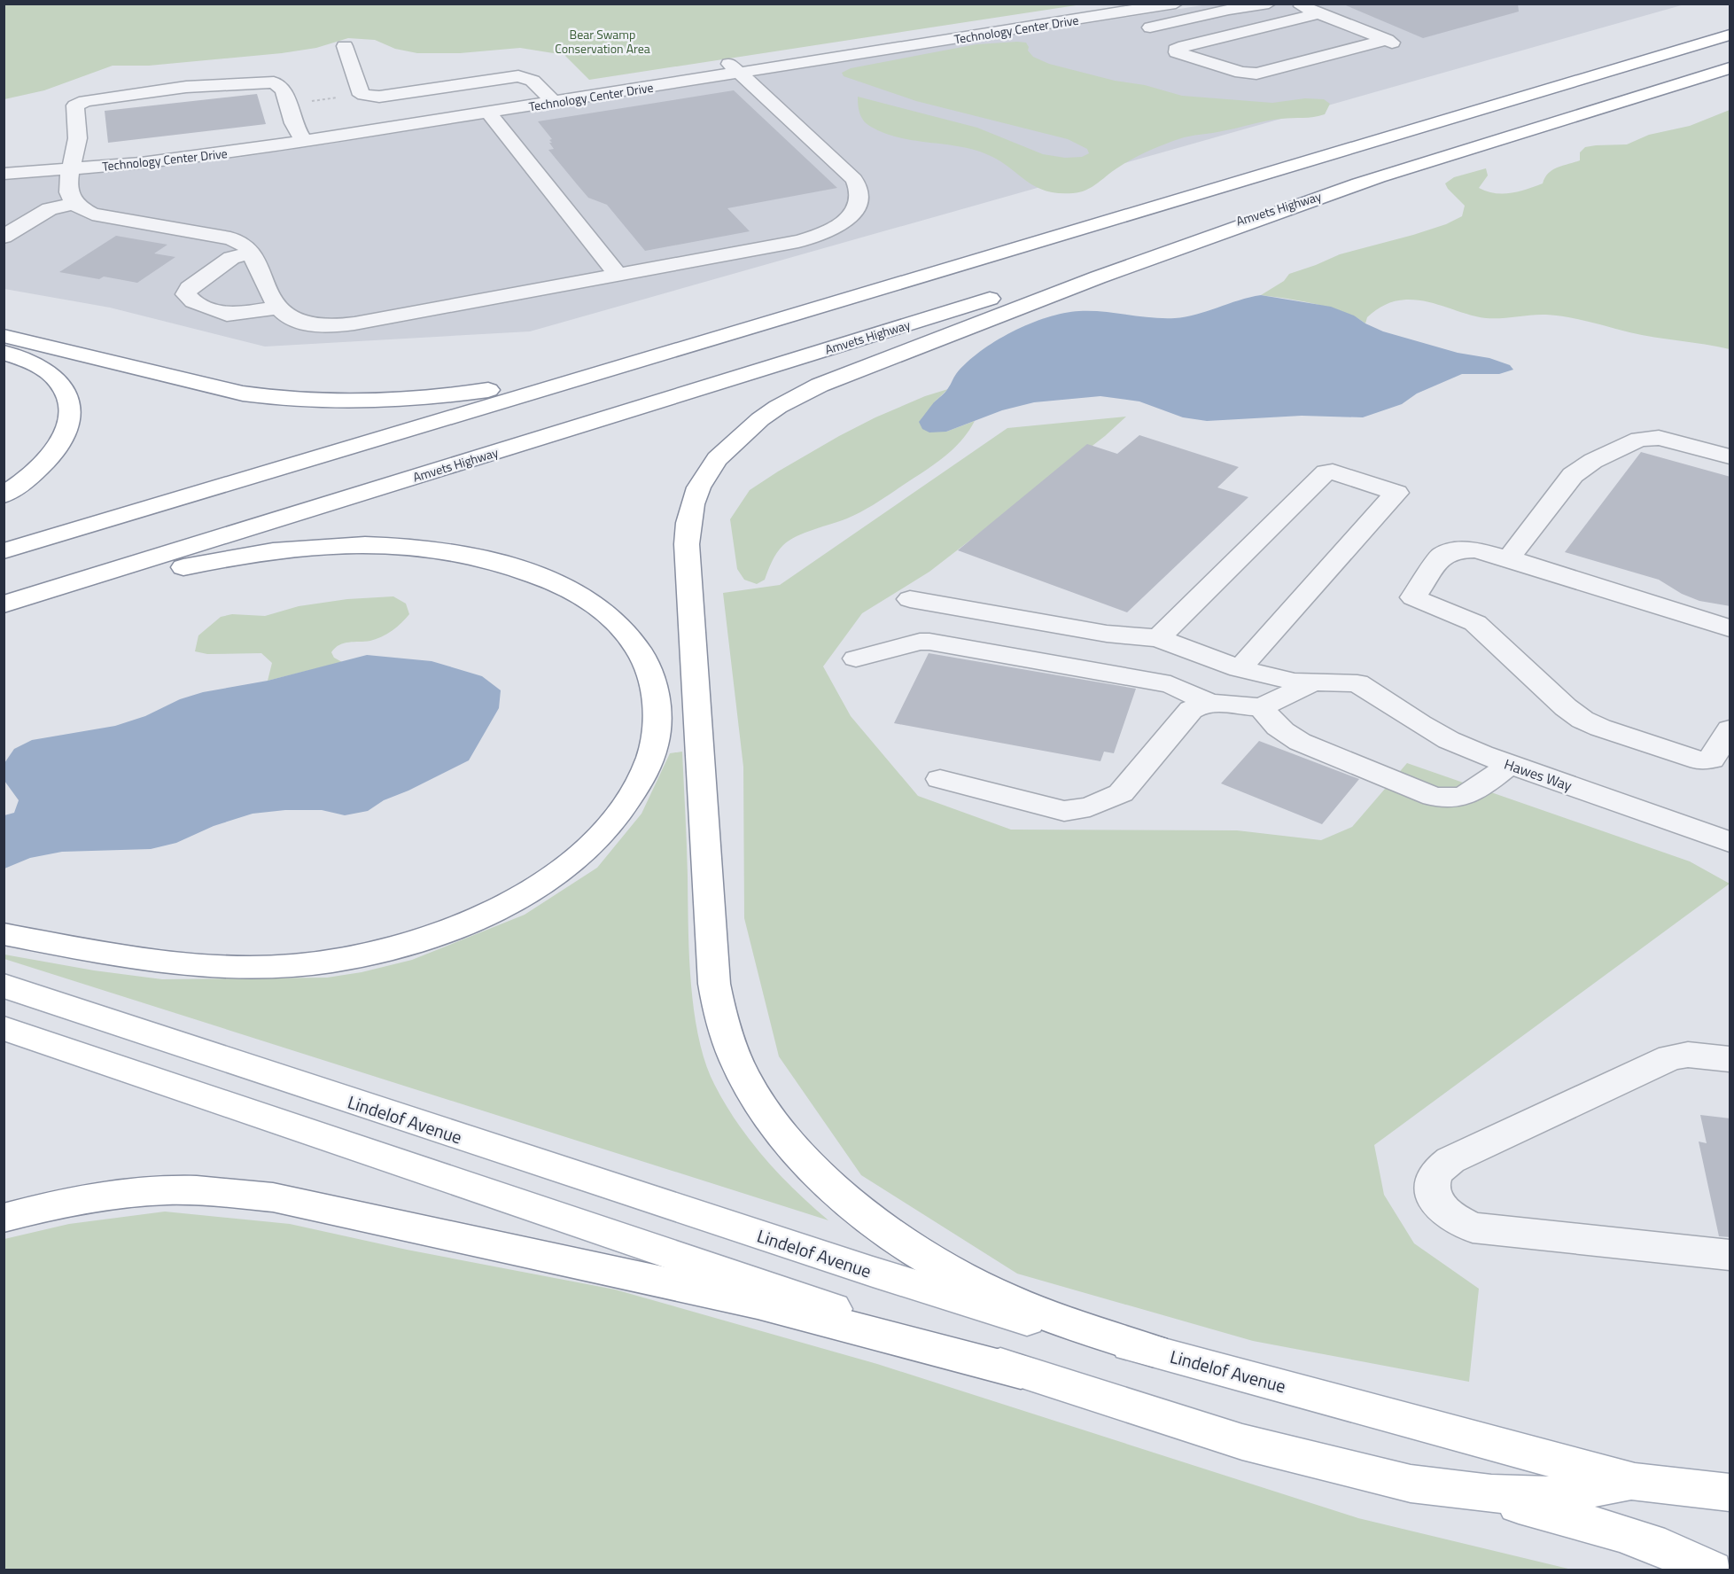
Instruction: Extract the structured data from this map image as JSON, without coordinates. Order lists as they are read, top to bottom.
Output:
{
  "streets": {
    "main road": ["Amvets Highway", "Lindelof Avenue"],
    "street": ["Technology Center Drive", "Hawes Way"]
  },
  "parks": ["Bear Swamp Conservation Area"]
}
